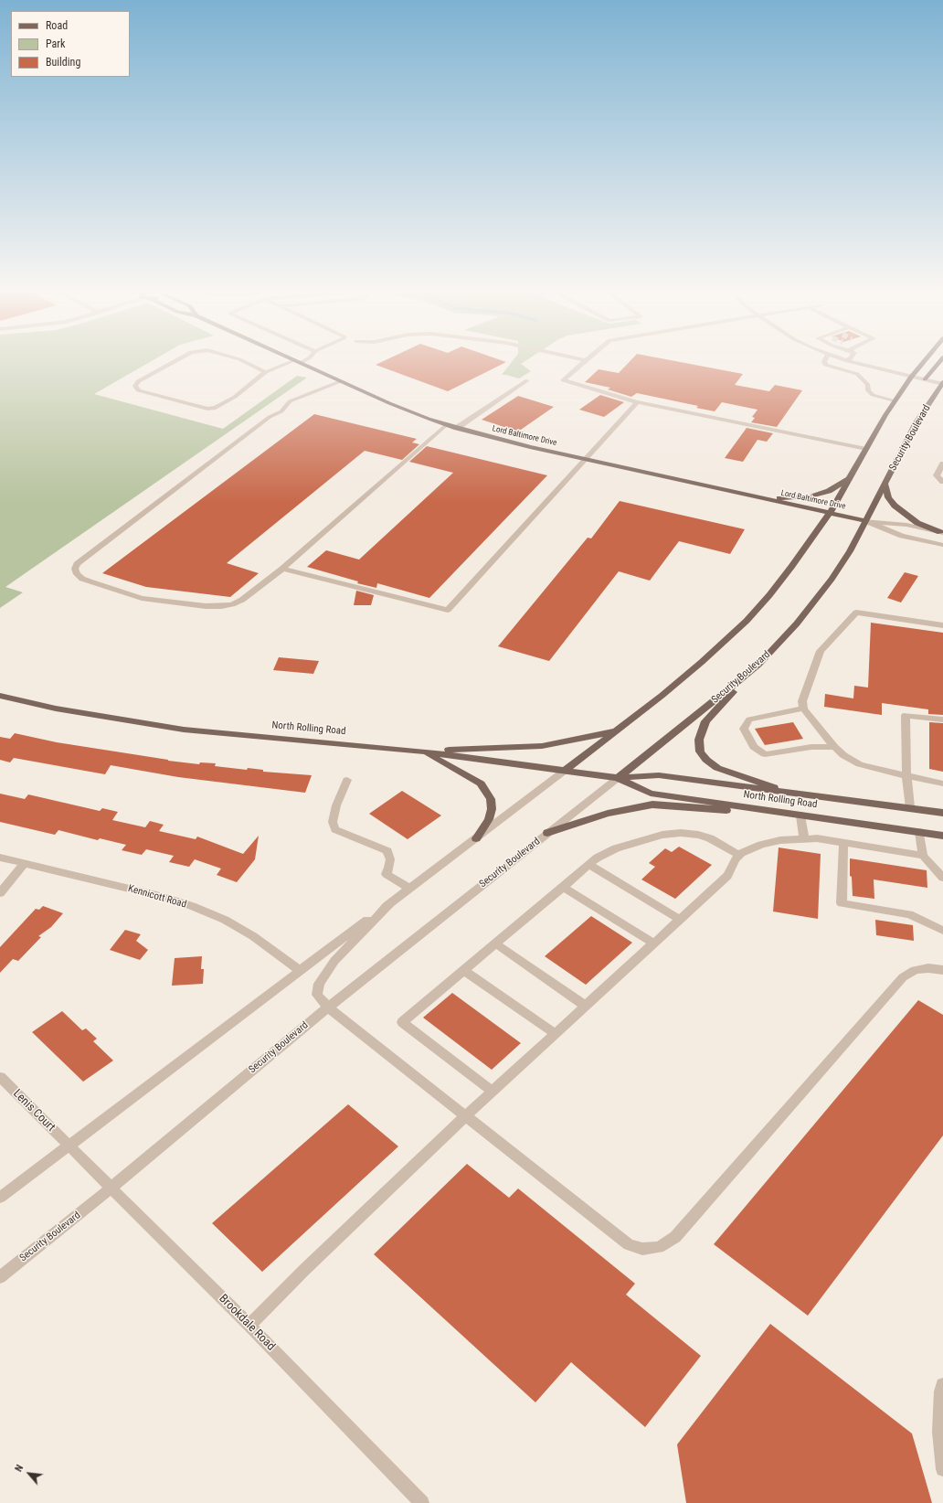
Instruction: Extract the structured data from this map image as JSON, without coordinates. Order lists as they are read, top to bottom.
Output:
{
  "streets": {
    "main road": ["Lord Baltimore Drive", "Security Boulevard", "North Rolling Road"],
    "street": ["Kennicott Road", "Lenis Court", "Brookdale Road"]
  },
  "crossings": [
    ["Lord Baltimore Drive", "Security Boulevard"],
    ["Security Boulevard", "North Rolling Road"],
    ["Security Boulevard", "Brookdale Road"],
    ["Lenis Court", "Brookdale Road"]
  ],
  "legend": ["Road", "Park", "Building"],
  "north": "top left"
}
